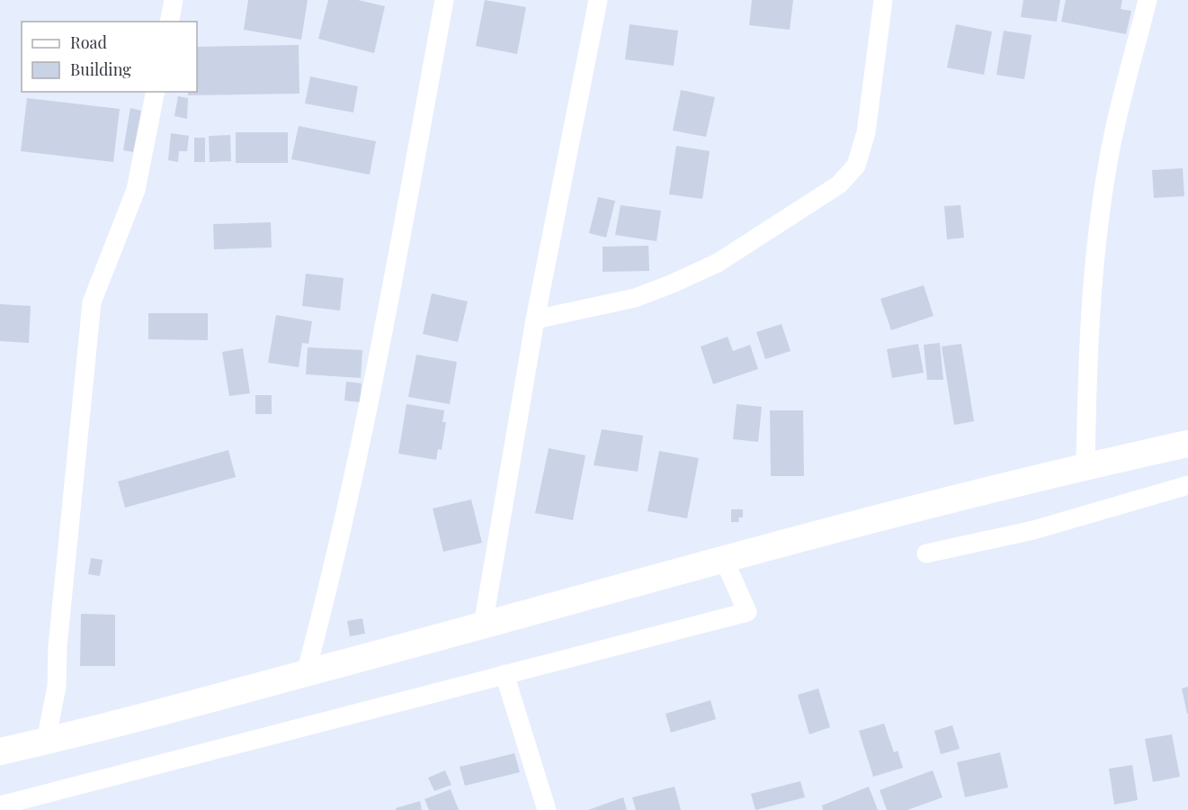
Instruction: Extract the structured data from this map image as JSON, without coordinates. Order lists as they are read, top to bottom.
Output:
{
  "legend": ["Road", "Building"]
}
